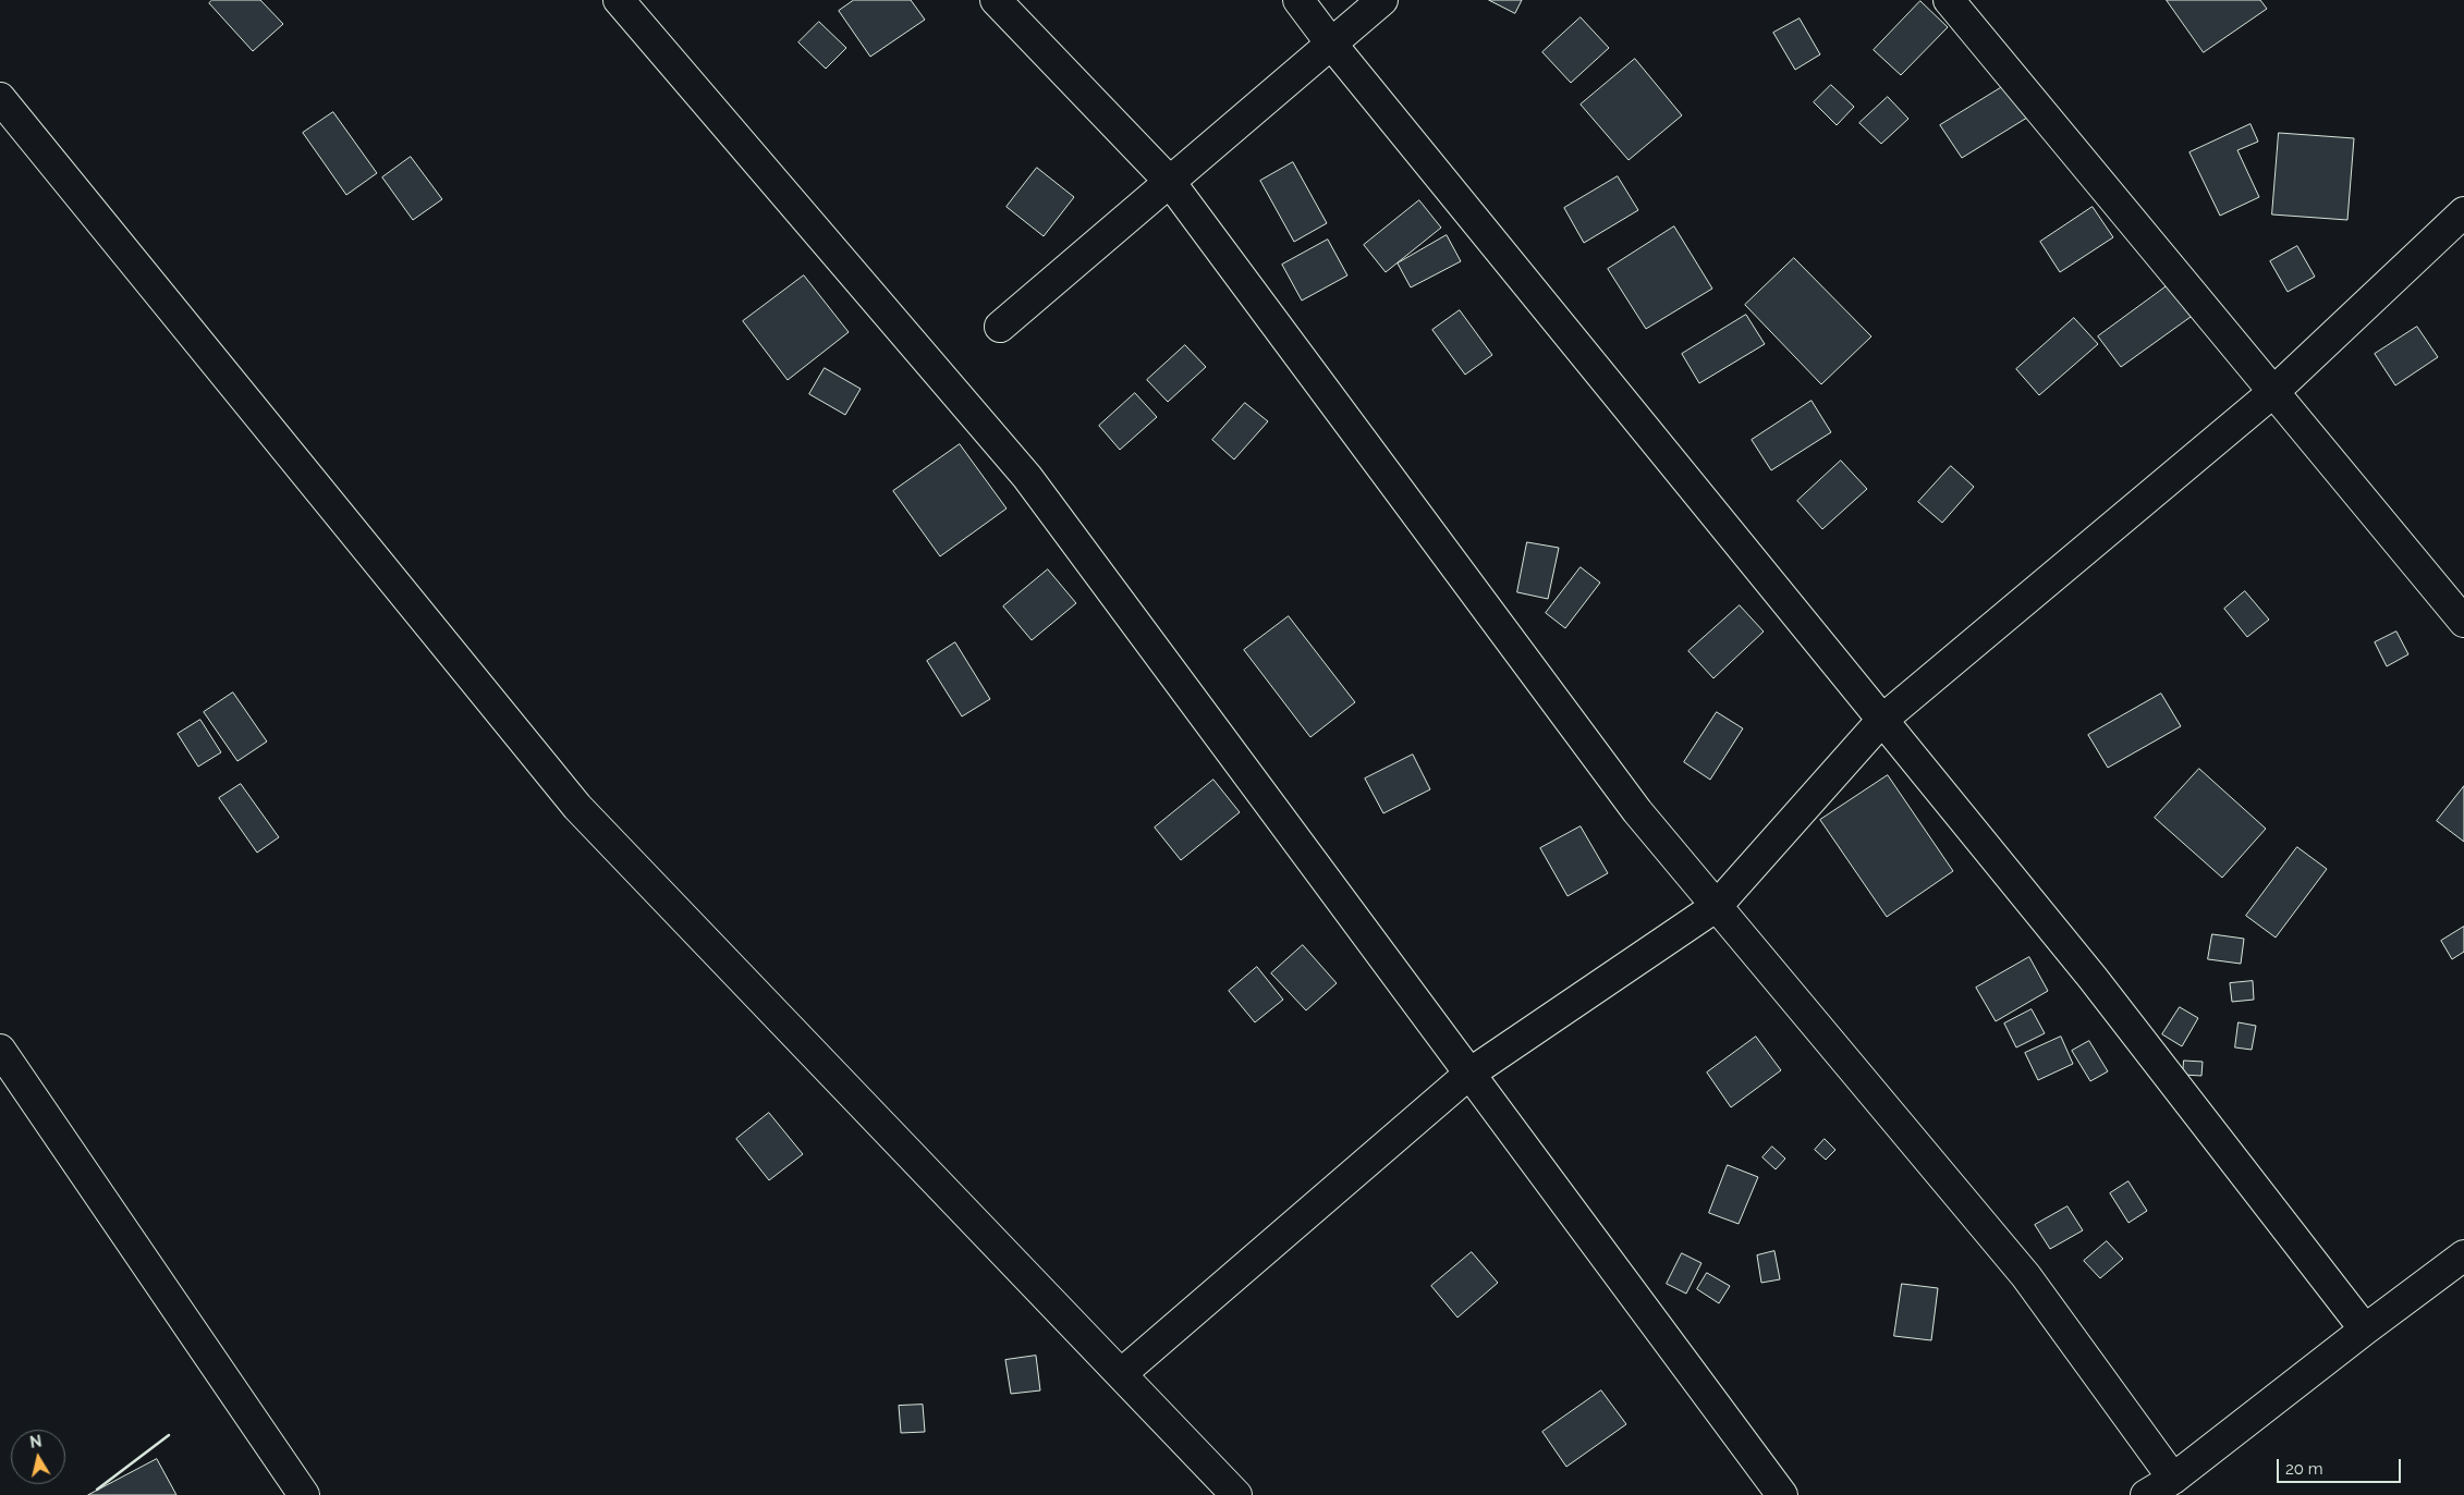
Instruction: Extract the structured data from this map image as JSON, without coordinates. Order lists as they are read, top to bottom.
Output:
{
  "scale_bar": "20 m",
  "north": "top"
}
